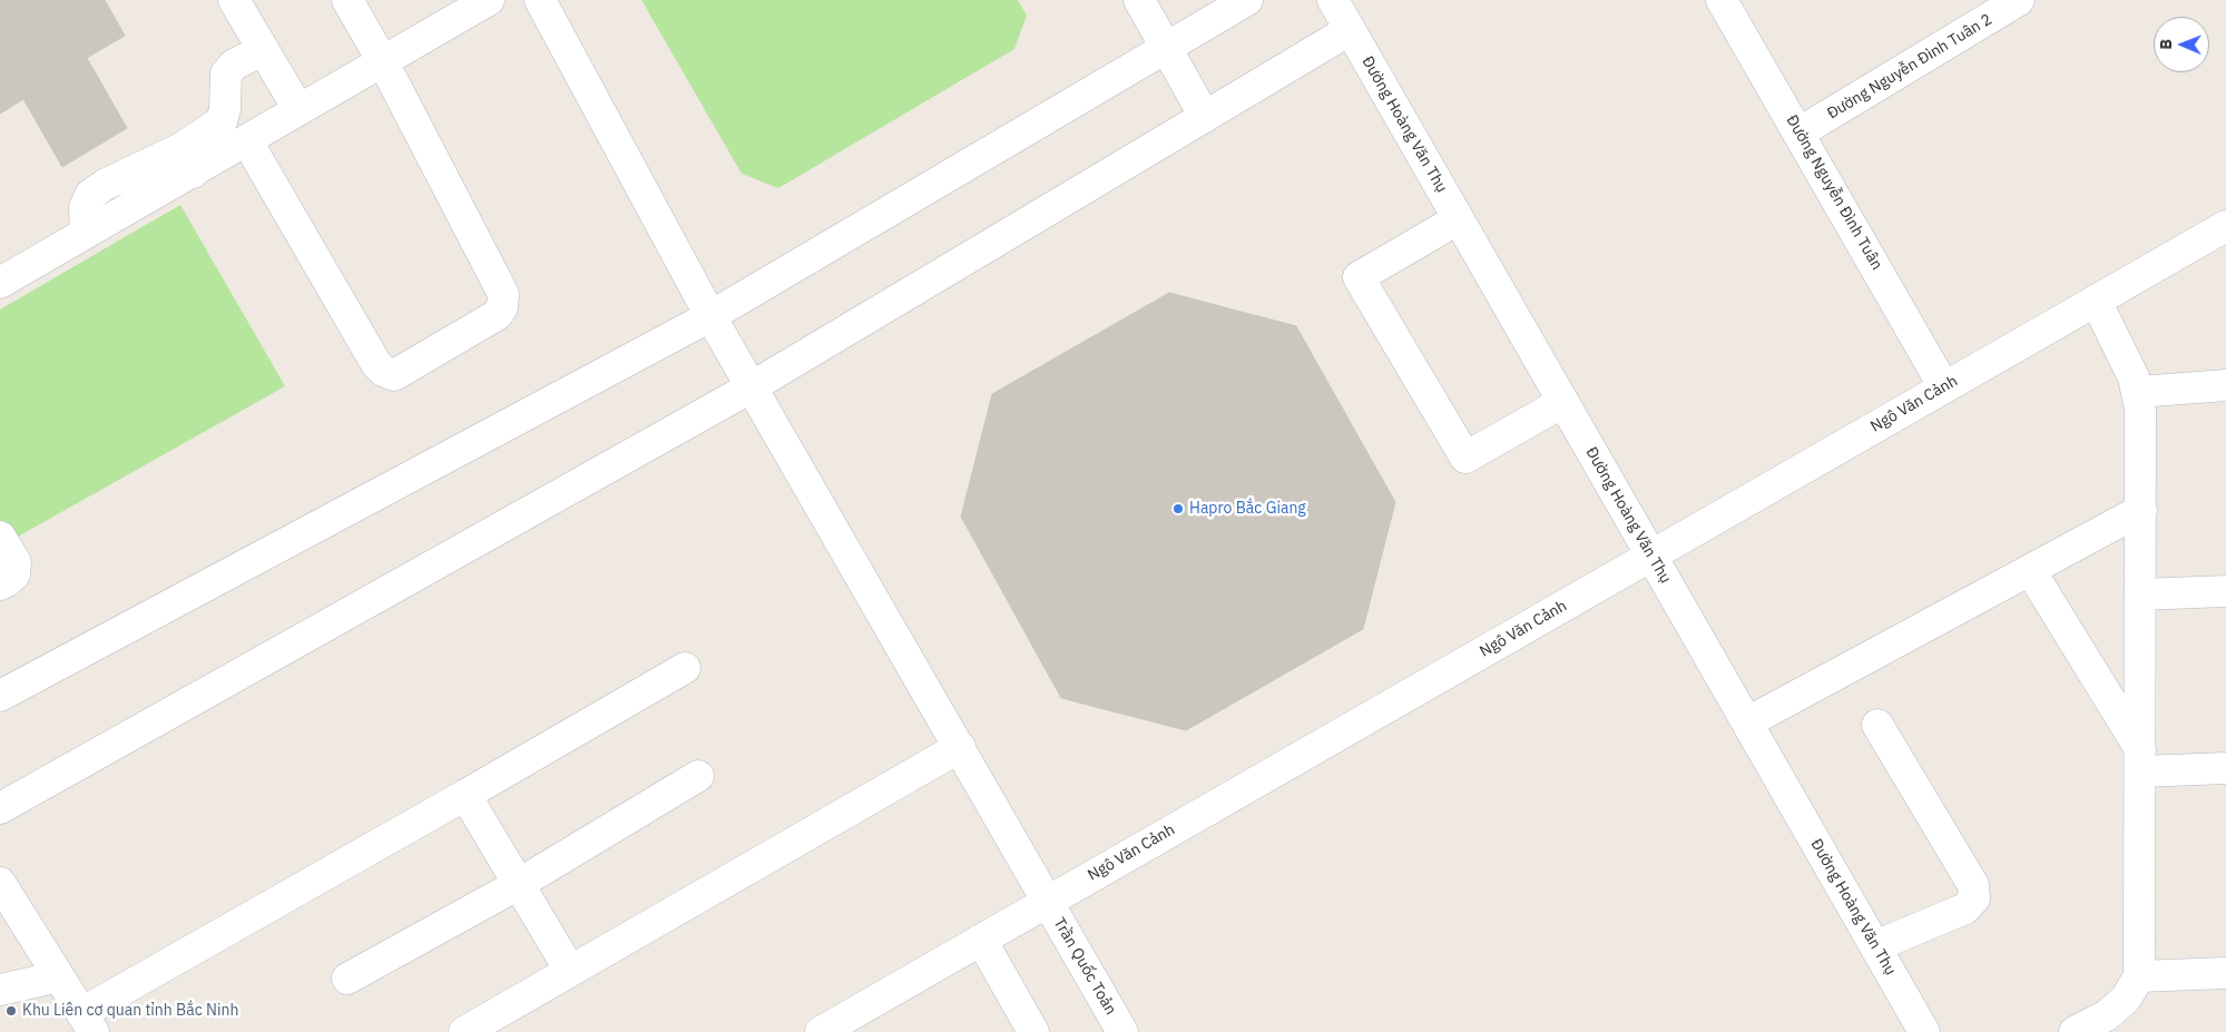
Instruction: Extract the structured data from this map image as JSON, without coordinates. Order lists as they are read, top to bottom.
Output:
{
  "streets": {
    "street": [
      "Đường Nguyễn Đình Tuân 2",
      "Đường Hoàng Văn Thụ",
      "Đường Nguyễn Đình Tuân",
      "Ngô Văn Cảnh",
      "Trần Quốc Toản"
    ]
  },
  "crossings": [
    ["Đường Nguyễn Đình Tuân 2", "Đường Nguyễn Đình Tuân"],
    ["Đường Hoàng Văn Thụ", "Ngô Văn Cảnh"],
    ["Đường Nguyễn Đình Tuân", "Ngô Văn Cảnh"],
    ["Ngô Văn Cảnh", "Trần Quốc Toản"]
  ],
  "places": ["Hapro Bắc Giang", "Khu Liên cơ quan tỉnh Bắc Ninh"],
  "north": "left"
}
